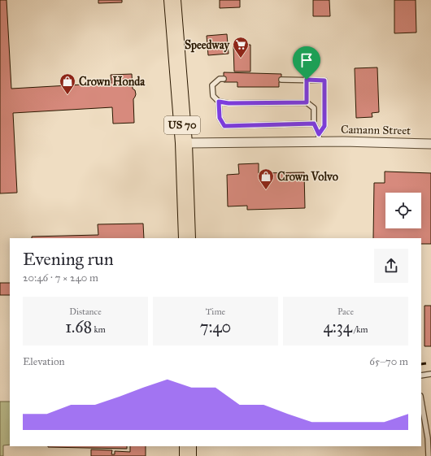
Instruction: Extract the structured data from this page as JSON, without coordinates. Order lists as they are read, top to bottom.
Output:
{
  "streets": {
    "highway": ["US 70"],
    "street": ["Camann Street"]
  },
  "crossings": [
    ["US 70", "Camann Street"]
  ],
  "places": {
    "supermarket": ["Speedway"],
    "shop": ["Crown Honda", "Crown Volvo"]
  },
  "page": {
    "heading": ["Evening run", "20:46 · 7 × 240 m"],
    "stats": [
      ["Distance", "1.68 km"],
      ["Time", "7:40"],
      ["Pace", "4:34 /km"]
    ],
    "chart": ["Elevation", "65–70 m"]
  }
}
